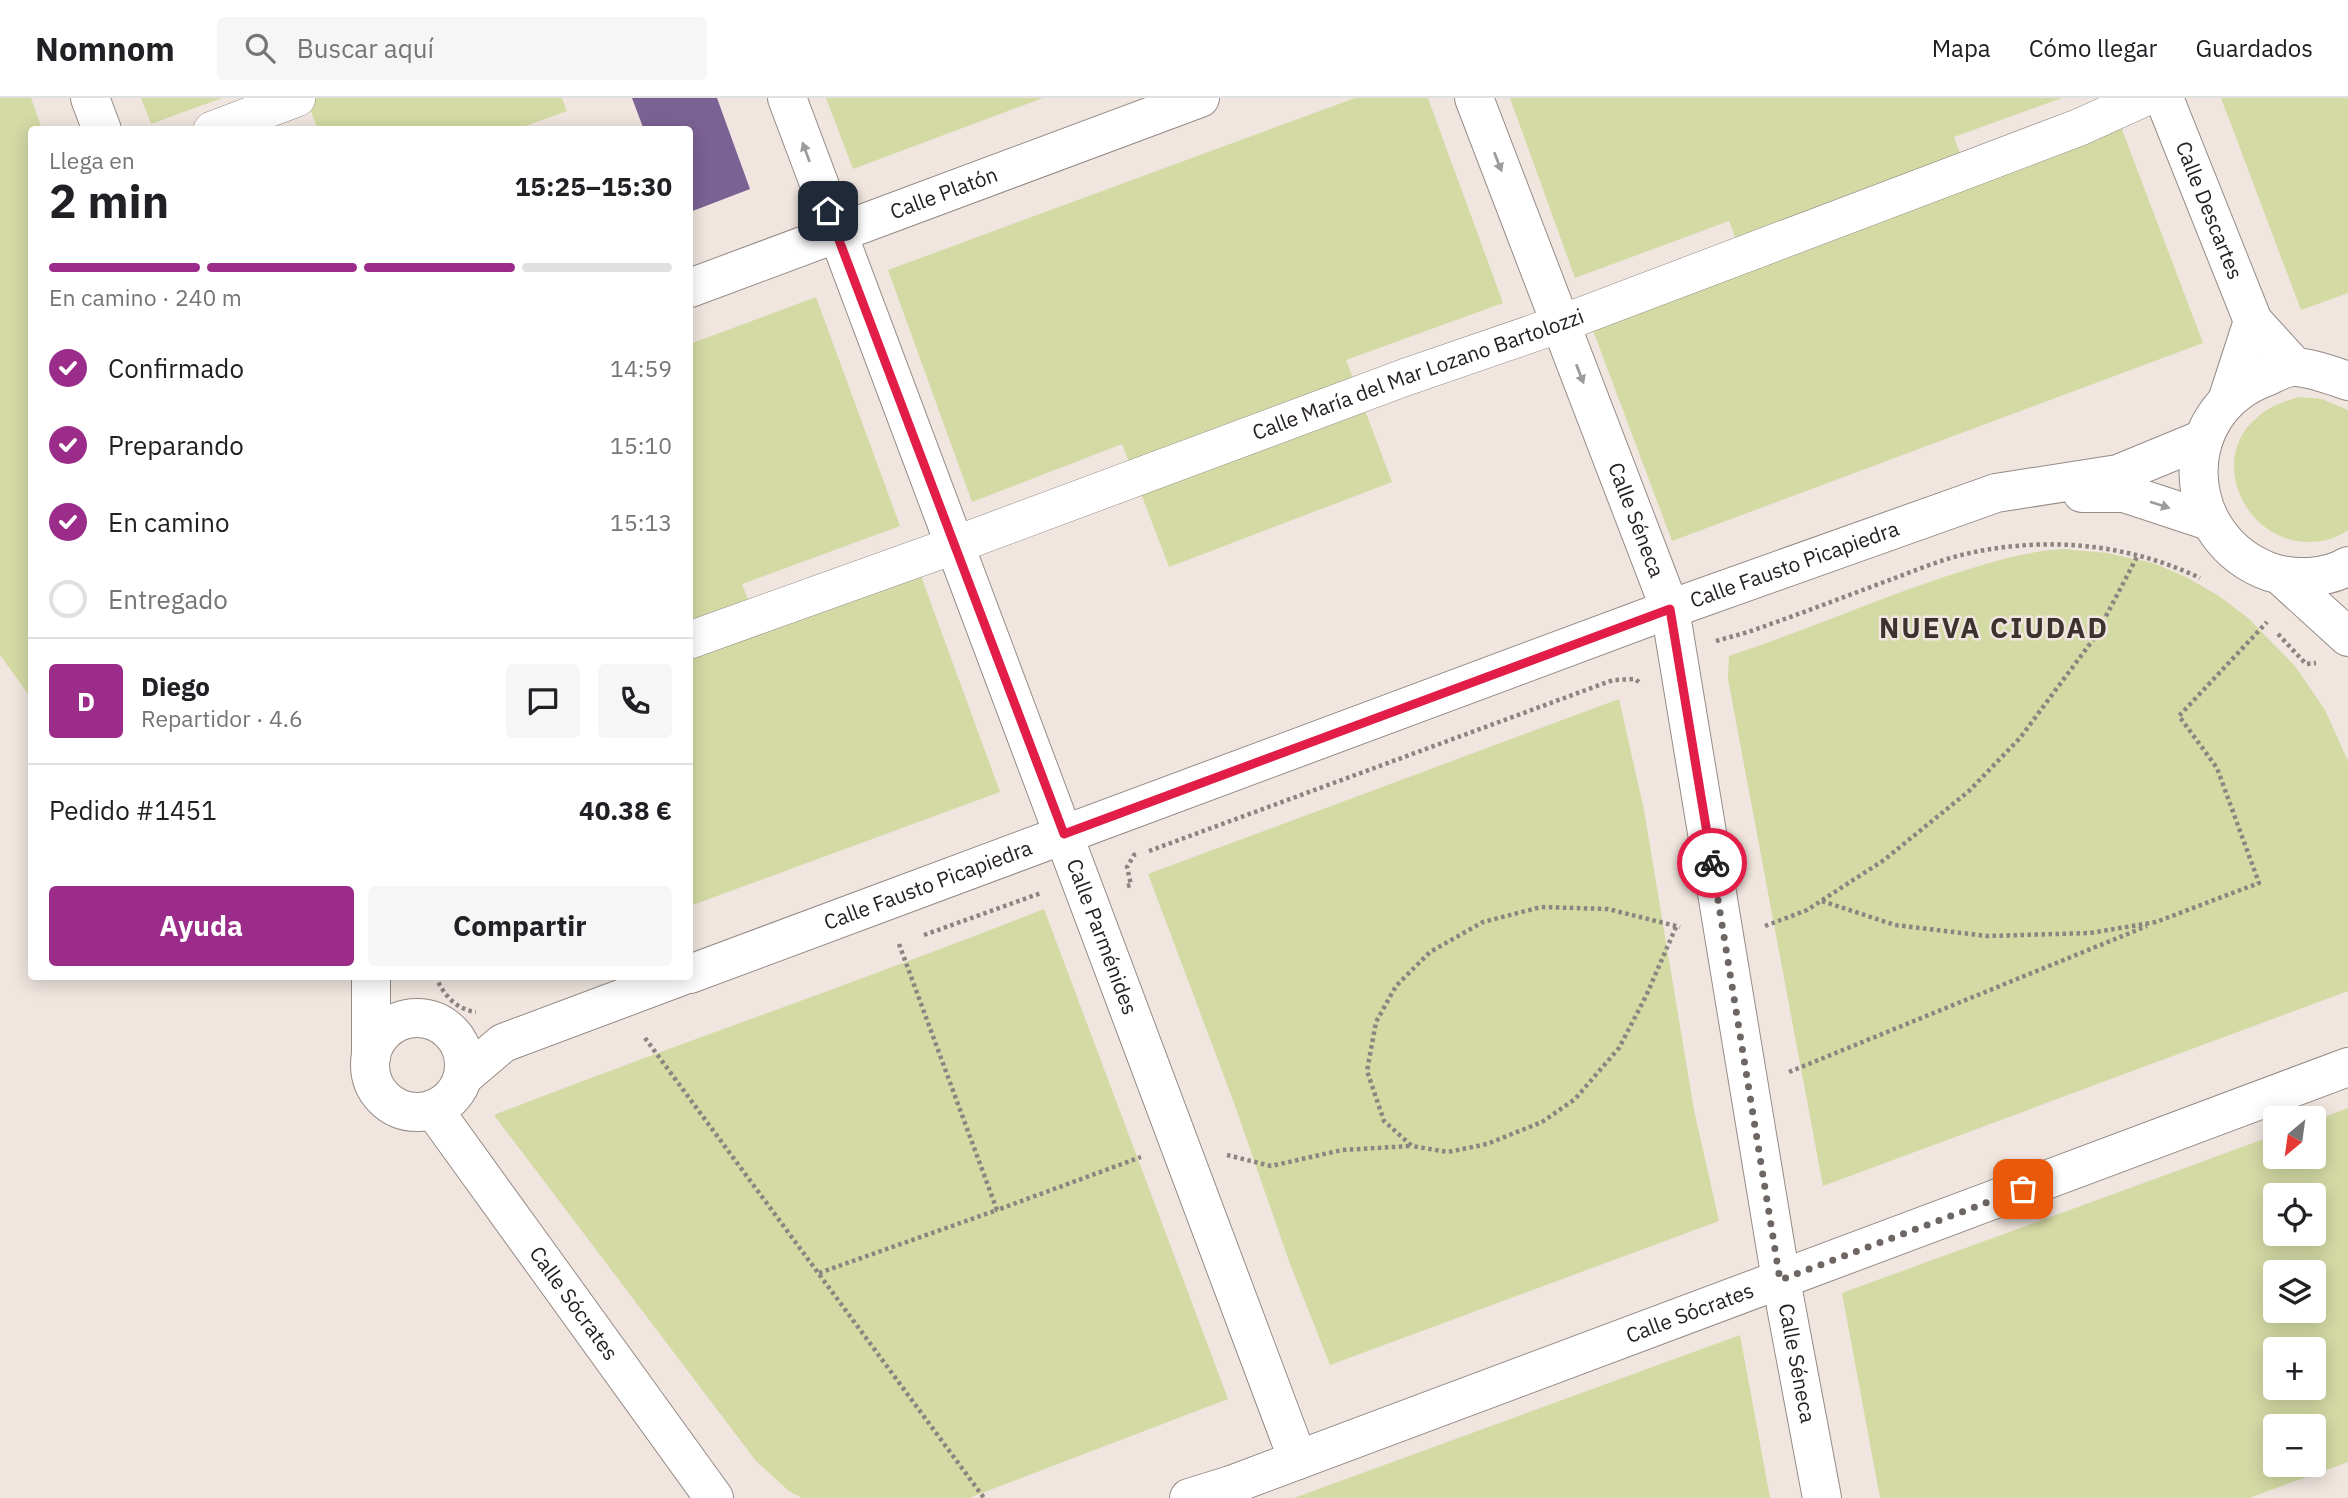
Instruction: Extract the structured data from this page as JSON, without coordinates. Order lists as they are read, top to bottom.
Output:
{
  "streets": {
    "street": [
      "Calle Platón",
      "Calle Descartes",
      "Calle María del Mar Lozano Bartolozzi",
      "Calle Séneca",
      "Calle Fausto Picapiedra",
      "Calle Parménides",
      "Calle Sócrates"
    ]
  },
  "crossings": [
    ["Calle Platón", "Calle Parménides"],
    ["Calle María del Mar Lozano Bartolozzi", "Calle Séneca"],
    ["Calle María del Mar Lozano Bartolozzi", "Calle Parménides"],
    ["Calle Séneca", "Calle Fausto Picapiedra"],
    ["Calle Séneca", "Calle Sócrates"],
    ["Calle Fausto Picapiedra", "Calle Parménides"],
    ["Calle Parménides", "Calle Sócrates"]
  ],
  "one_way": ["Calle Séneca"],
  "districts": ["NUEVA CIUDAD"],
  "north": "bottom left",
  "page": {
    "header": "Nomnom",
    "search": "Buscar aquí",
    "nav": ["Mapa", "Cómo llegar", "Guardados"],
    "heading": ["2 min", "Llega en", "15:25–15:30"],
    "panel": [
      "Diego",
      "Repartidor · 4.6",
      "Pedido #1451",
      "40.38 €"
    ],
    "bar": "En camino · 240 m",
    "list": [
      ["Confirmado", "14:59"],
      ["Preparando", "15:10"],
      ["En camino", "15:13"],
      "Entregado"
    ],
    "round": "D",
    "buttons": ["Ayuda", "Compartir"],
    "map_buttons": ["+", "−"]
  }
}
